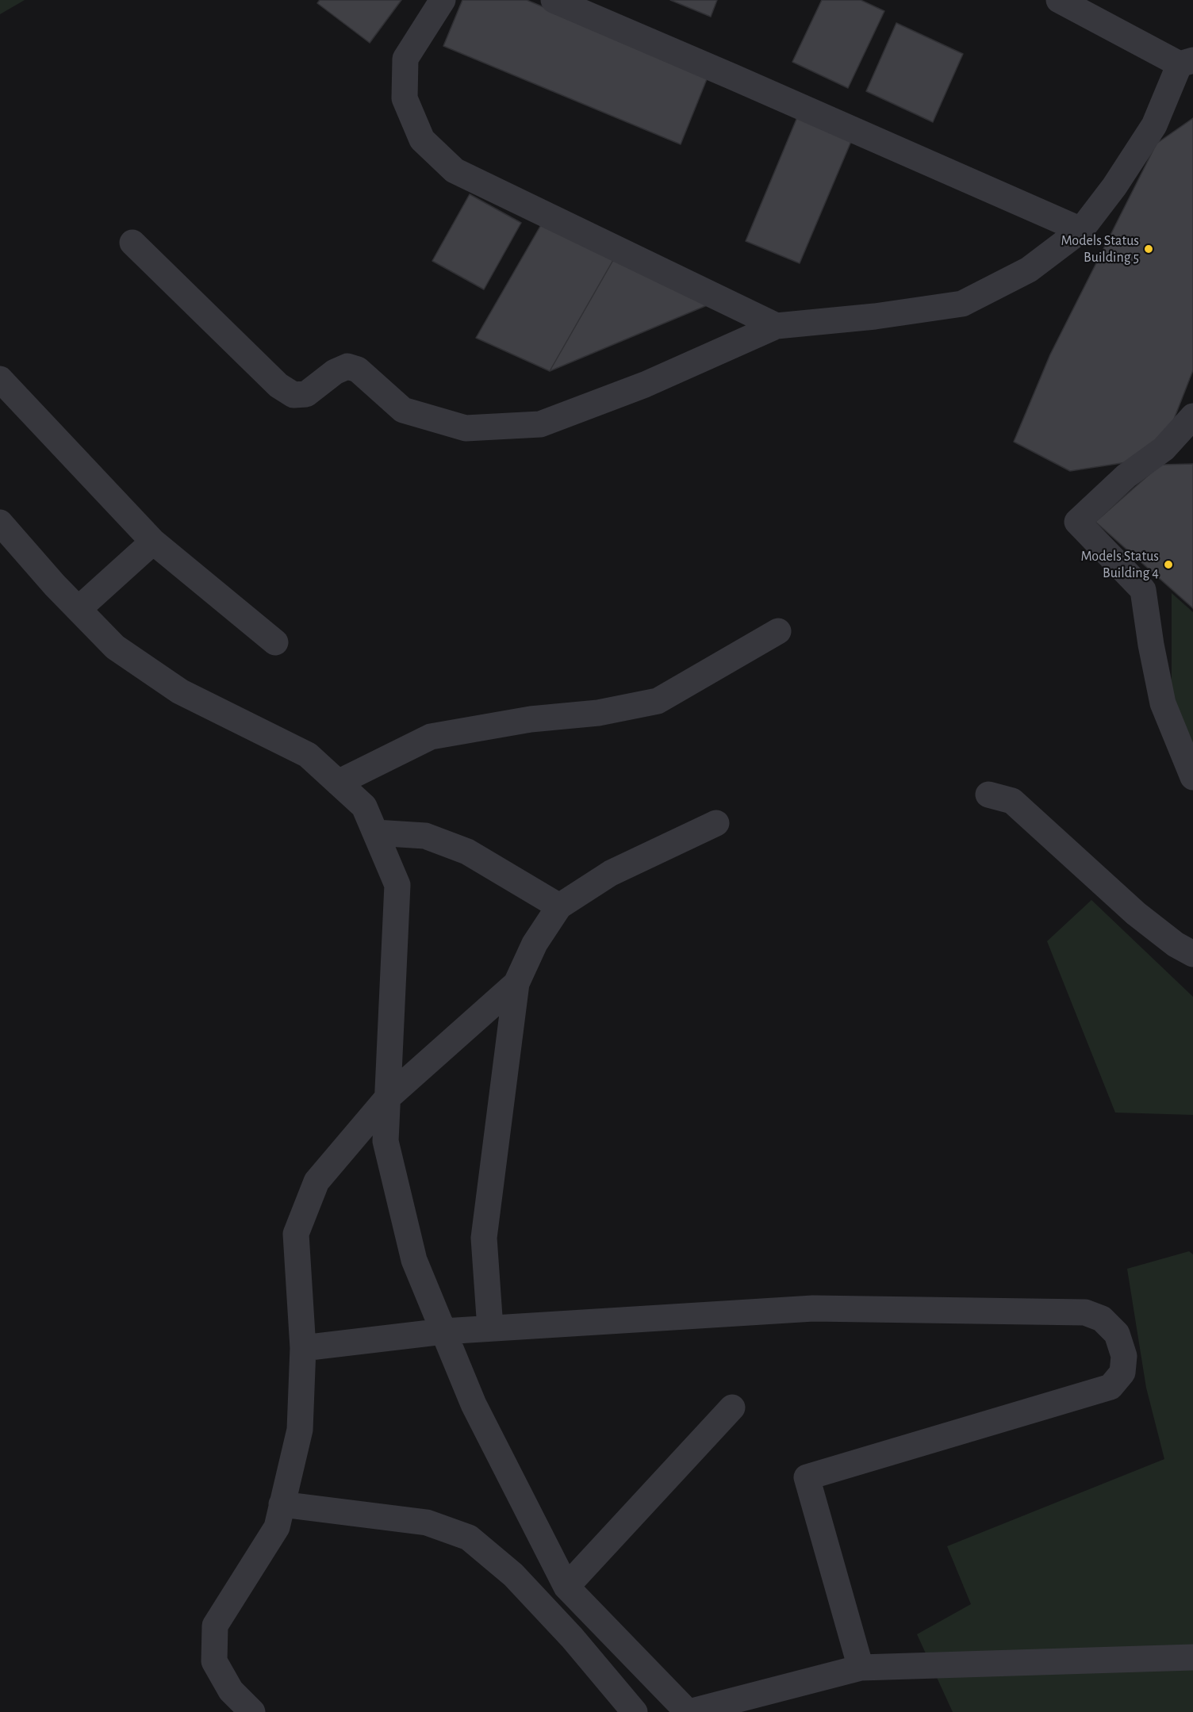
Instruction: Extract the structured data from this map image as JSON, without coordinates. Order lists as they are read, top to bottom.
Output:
{
  "places": ["Models Status Building 5", "Models Status Building 4"]
}
